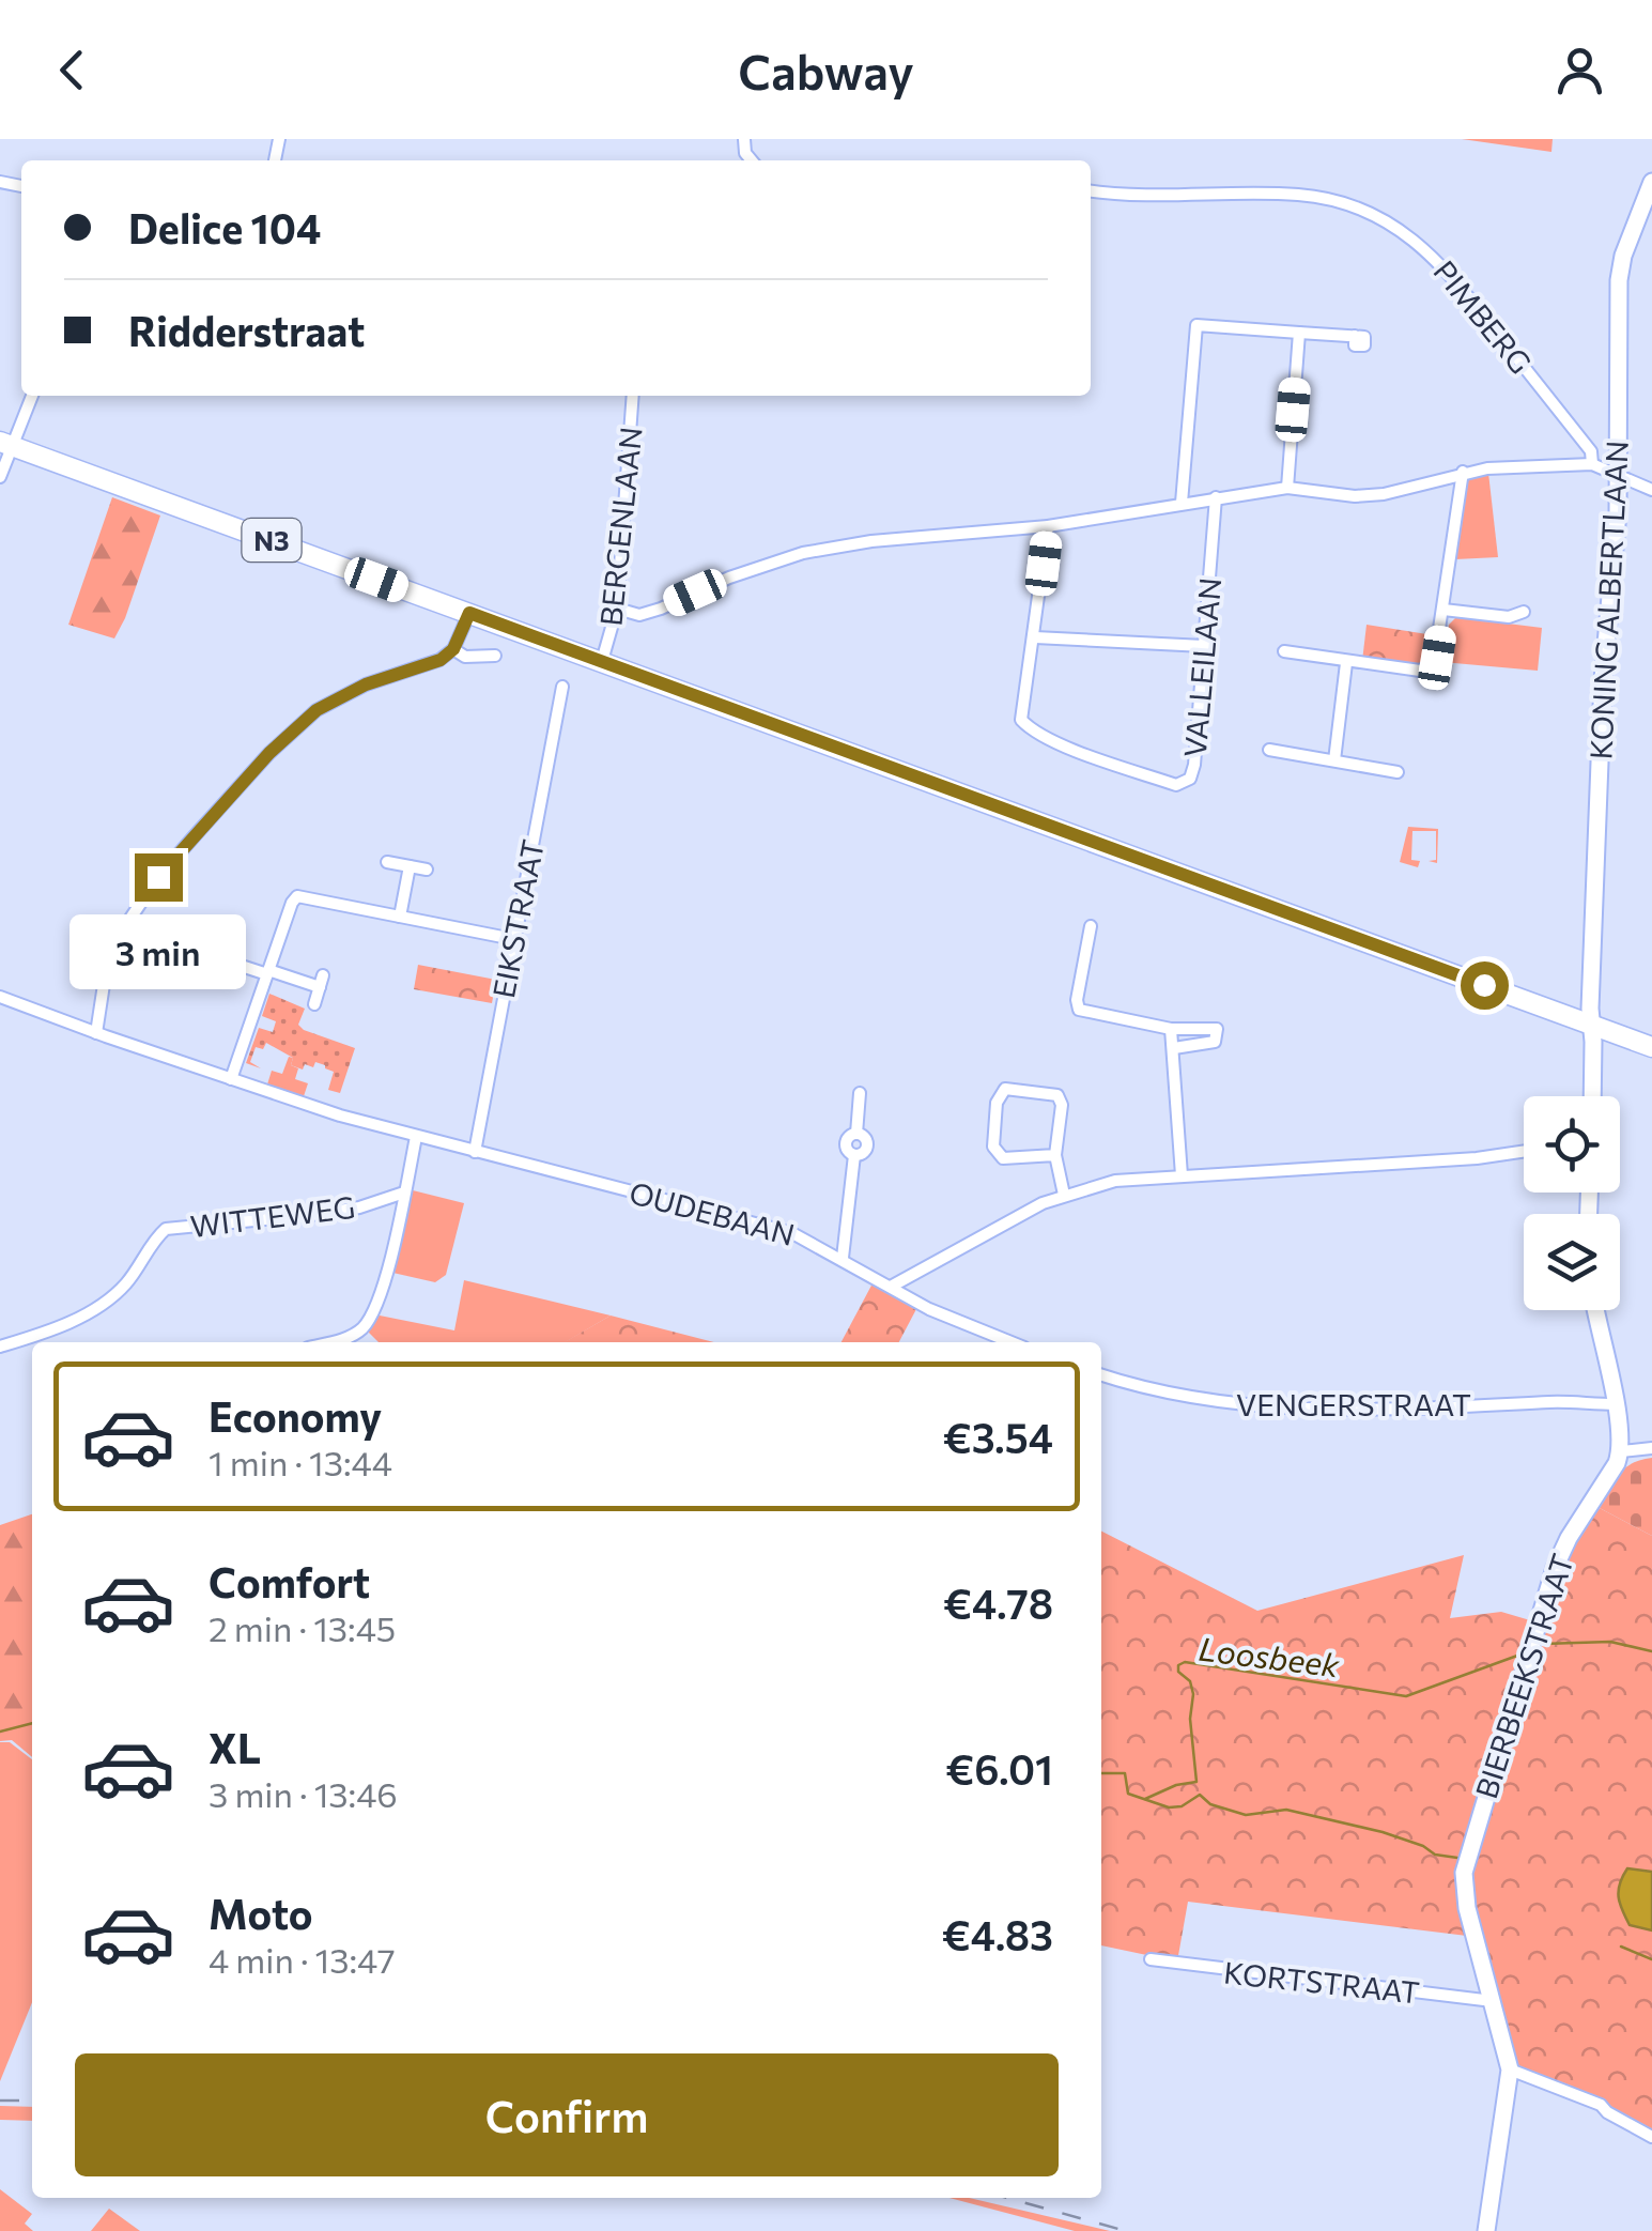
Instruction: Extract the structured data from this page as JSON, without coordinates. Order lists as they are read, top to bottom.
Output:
{
  "streets": {
    "main road": ["N3"],
    "street": [
      "PIMBERG",
      "BERGENLAAN",
      "KONING ALBERTLAAN",
      "VALLEILAAN",
      "EIKSTRAAT",
      "OUDEBAAN",
      "WITTEWEG",
      "VENGERSTRAAT",
      "BIERBEEKSTRAAT",
      "KORTSTRAAT"
    ]
  },
  "crossings": [
    ["BERGENLAAN", "N3"],
    ["N3", "KONING ALBERTLAAN"],
    ["EIKSTRAAT", "OUDEBAAN"],
    ["BIERBEEKSTRAAT", "KORTSTRAAT"]
  ],
  "water": ["Loosbeek"],
  "page": {
    "header": "Cabway",
    "banner": ["Delice 104", "Ridderstraat"],
    "bubble": "3 min",
    "list": [
      {
        "name": "Economy",
        "note": "1 min · 13:44",
        "value": "€3.54"
      },
      {
        "name": "Comfort",
        "note": "2 min · 13:45",
        "value": "€4.78"
      },
      {
        "name": "XL",
        "note": "3 min · 13:46",
        "value": "€6.01"
      },
      {
        "name": "Moto",
        "note": "4 min · 13:47",
        "value": "€4.83"
      }
    ],
    "buttons": "Confirm"
  }
}
